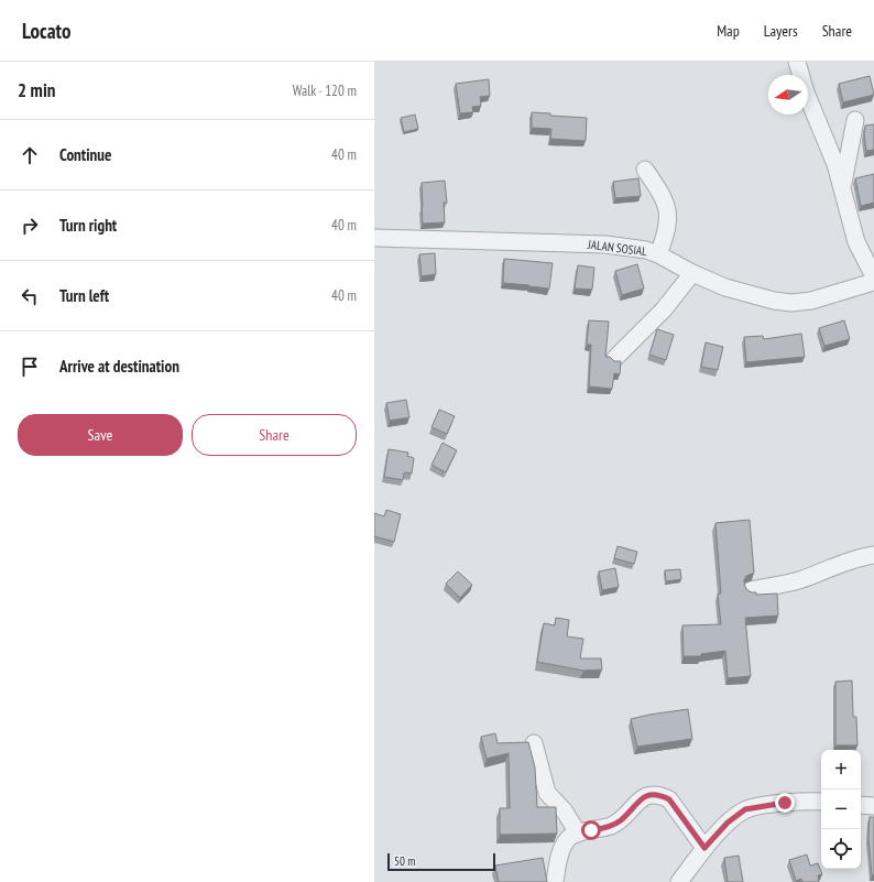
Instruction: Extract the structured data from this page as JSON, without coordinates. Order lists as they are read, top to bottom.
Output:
{
  "streets": {
    "street": ["JALAN SOSIAL"]
  },
  "scale_bar": "50 m",
  "north": "left",
  "page": {
    "header": "Locato",
    "nav": ["Map", "Layers", "Share"],
    "heading": ["2 min", "Walk · 120 m"],
    "list": [
      ["Continue", "40 m"],
      ["Turn right", "40 m"],
      ["Turn left", "40 m"],
      "Arrive at destination"
    ],
    "buttons": ["Save", "Share"],
    "map_buttons": ["+", "−"],
    "scale": "50 m"
  }
}
